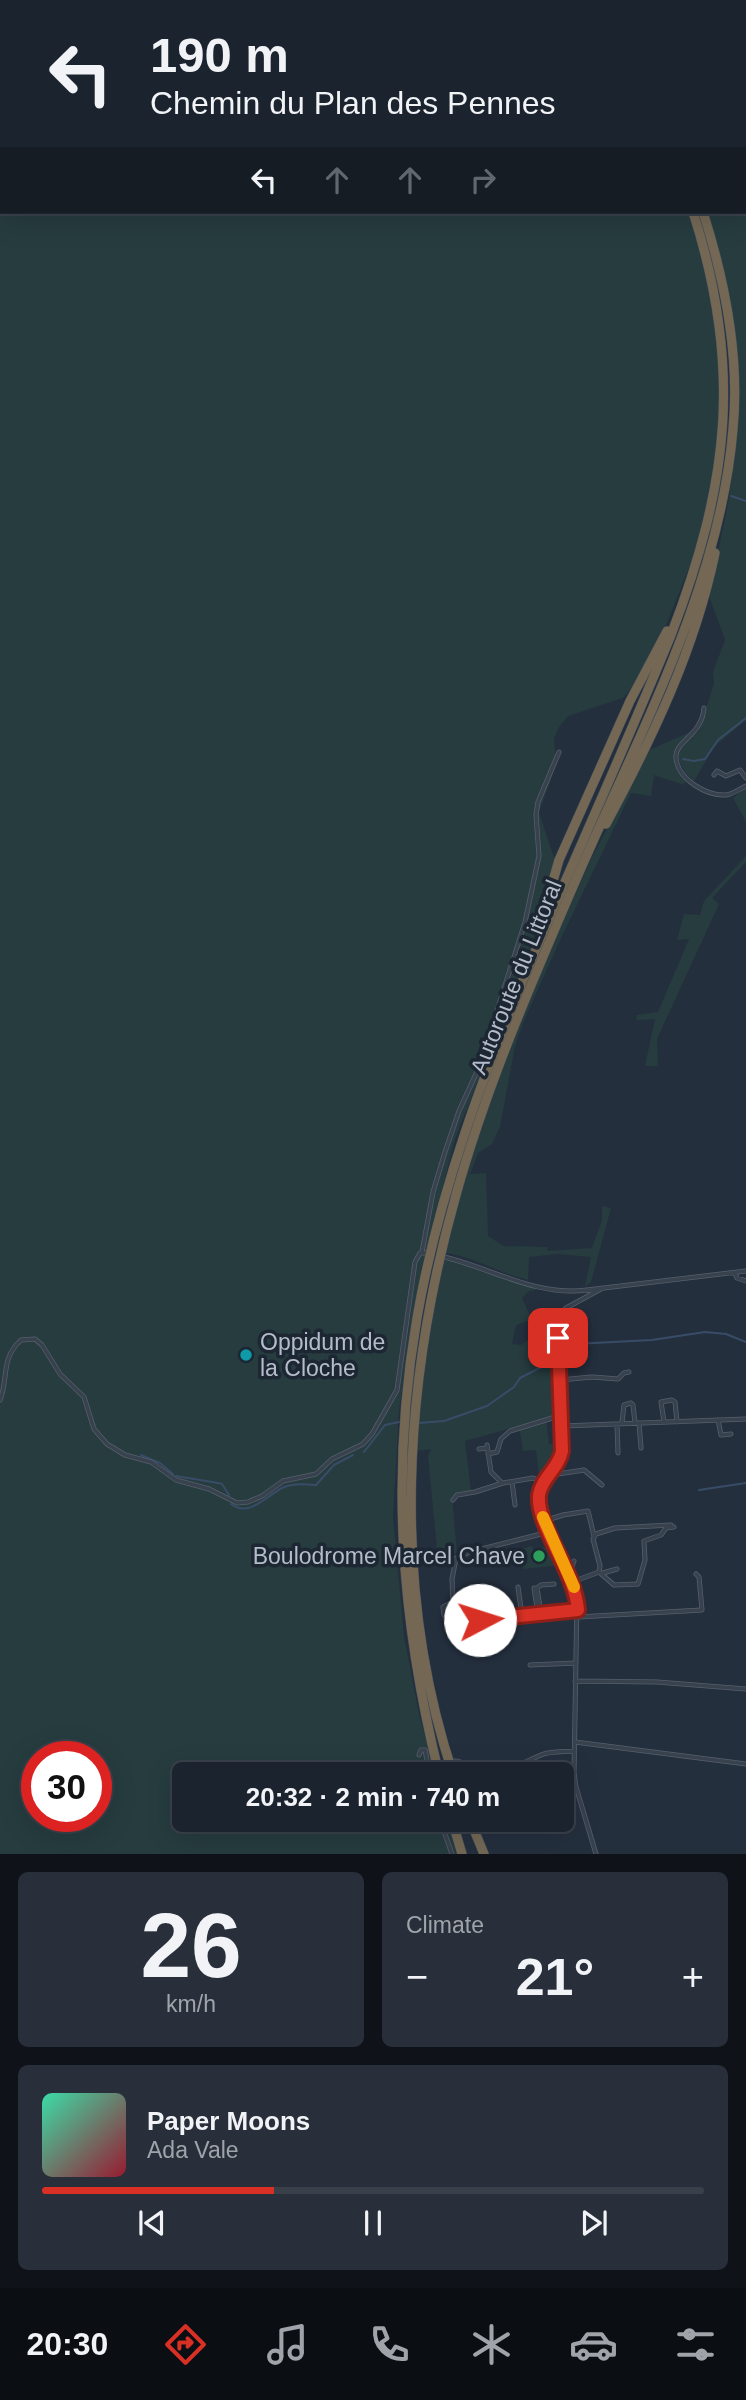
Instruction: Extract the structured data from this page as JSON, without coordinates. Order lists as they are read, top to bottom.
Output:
{
  "streets": {
    "highway": ["Autoroute du Littoral"]
  },
  "places": ["Oppidum de la Cloche", "Boulodrome Marcel Chave"],
  "page": {
    "turn": ["190 m", "Chemin du Plan des Pennes"],
    "limit": "30",
    "trip": "20:32 · 2 min · 740 m",
    "tile": [
      ["26", "km/h"],
      "Climate"
    ],
    "heat": ["−", "21°", "+"],
    "song": ["Paper Moons", "Ada Vale"],
    "tabs": "20:30"
  }
}
